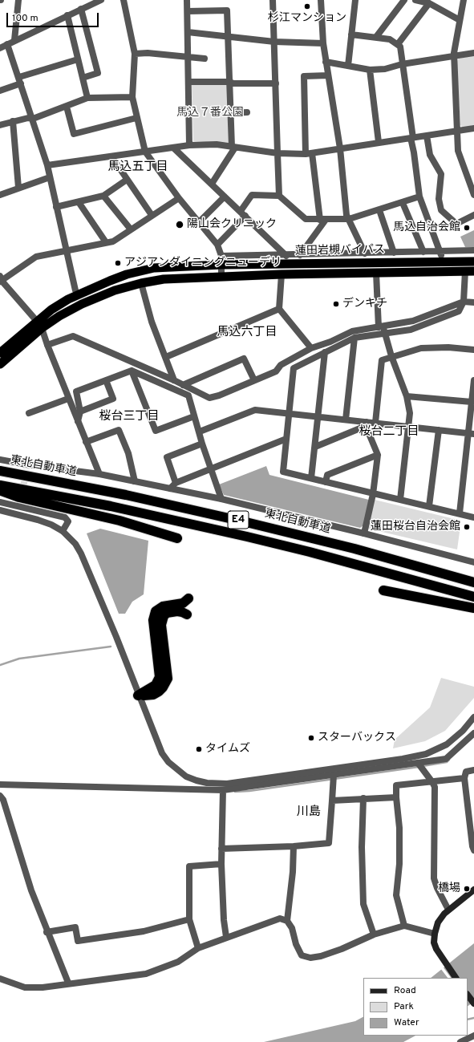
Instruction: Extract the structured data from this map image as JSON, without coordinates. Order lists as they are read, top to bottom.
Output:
{
  "streets": {
    "highway": ["蓮田岩槻バイパス", "東北自動車道", "E4"]
  },
  "districts": [
    "馬込五丁目",
    "馬込六丁目",
    "桜台三丁目",
    "桜台二丁目",
    "川島"
  ],
  "parks": ["馬込７番公園"],
  "places": [
    "杉江マンション",
    "陽山会クリニック",
    "馬込自治会館",
    "アジアンダイニングニューデリ",
    "デンキチ",
    "蓮田桜台自治会館",
    "スターバックス",
    "タイムズ",
    "橋場"
  ],
  "legend": ["Road", "Park", "Water"],
  "scale_bar": "100 m"
}
